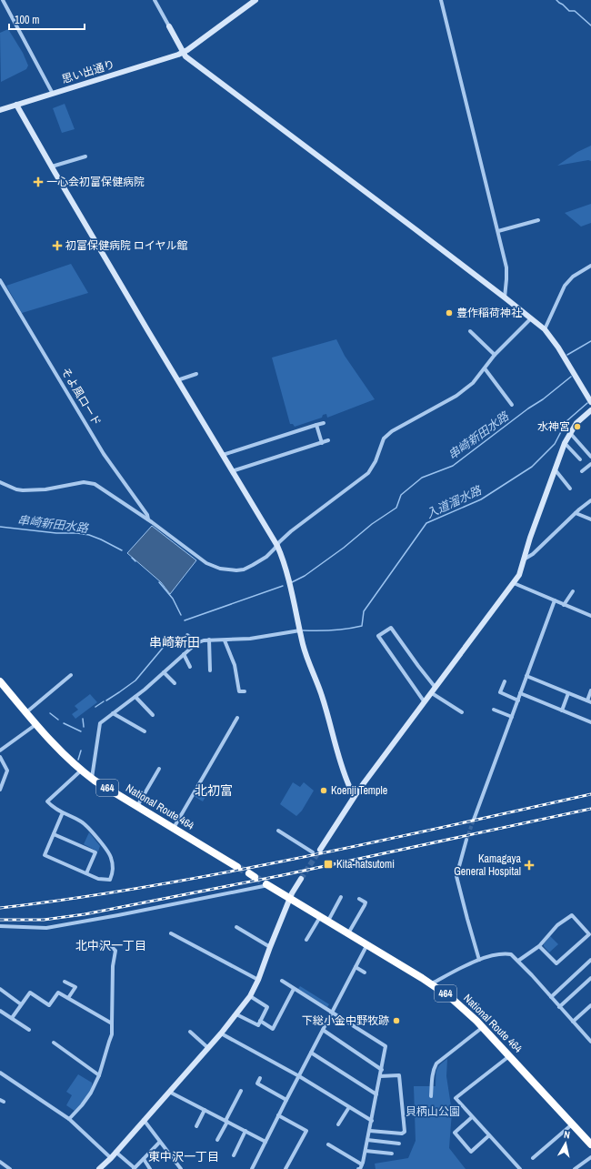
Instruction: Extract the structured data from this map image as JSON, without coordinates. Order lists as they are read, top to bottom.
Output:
{
  "streets": {
    "highway": ["464", "National Route 464"],
    "street": ["思い出通り", "そよ風ロード"]
  },
  "districts": [
    "串崎新田",
    "北初富",
    "北中沢一丁目",
    "東中沢一丁目"
  ],
  "water": ["串崎新田水路", "入道溜水路"],
  "parks": ["貝柄山公園"],
  "places": {
    "health": ["一心会初富保健病院", "初富保健病院 ロイヤル館", "Kamagaya General Hospital"],
    "other": [
      "豊作稲荷神社",
      "水神宮",
      "Koenji Temple",
      "下総小金中野牧跡"
    ],
    "transit": ["Kita-hatsutomi"]
  },
  "scale_bar": "100 m",
  "north": "top"
}
